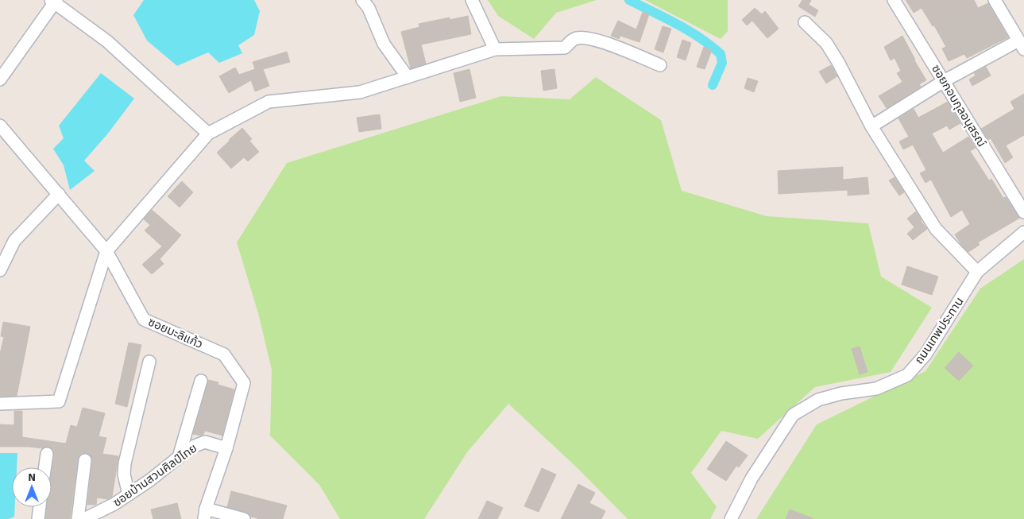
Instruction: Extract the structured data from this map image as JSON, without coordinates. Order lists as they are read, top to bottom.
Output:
{
  "streets": {
    "street": [
      "ซอยกอบกุลอนุสรณ์",
      "ถนนเทพประทาน",
      "ซอยมะลิแก้ว",
      "ซอยบ้านสวนศิลป์ไทย"
    ]
  },
  "crossings": [
    ["ซอยมะลิแก้ว", "ซอยบ้านสวนศิลป์ไทย"]
  ],
  "north": "top"
}
